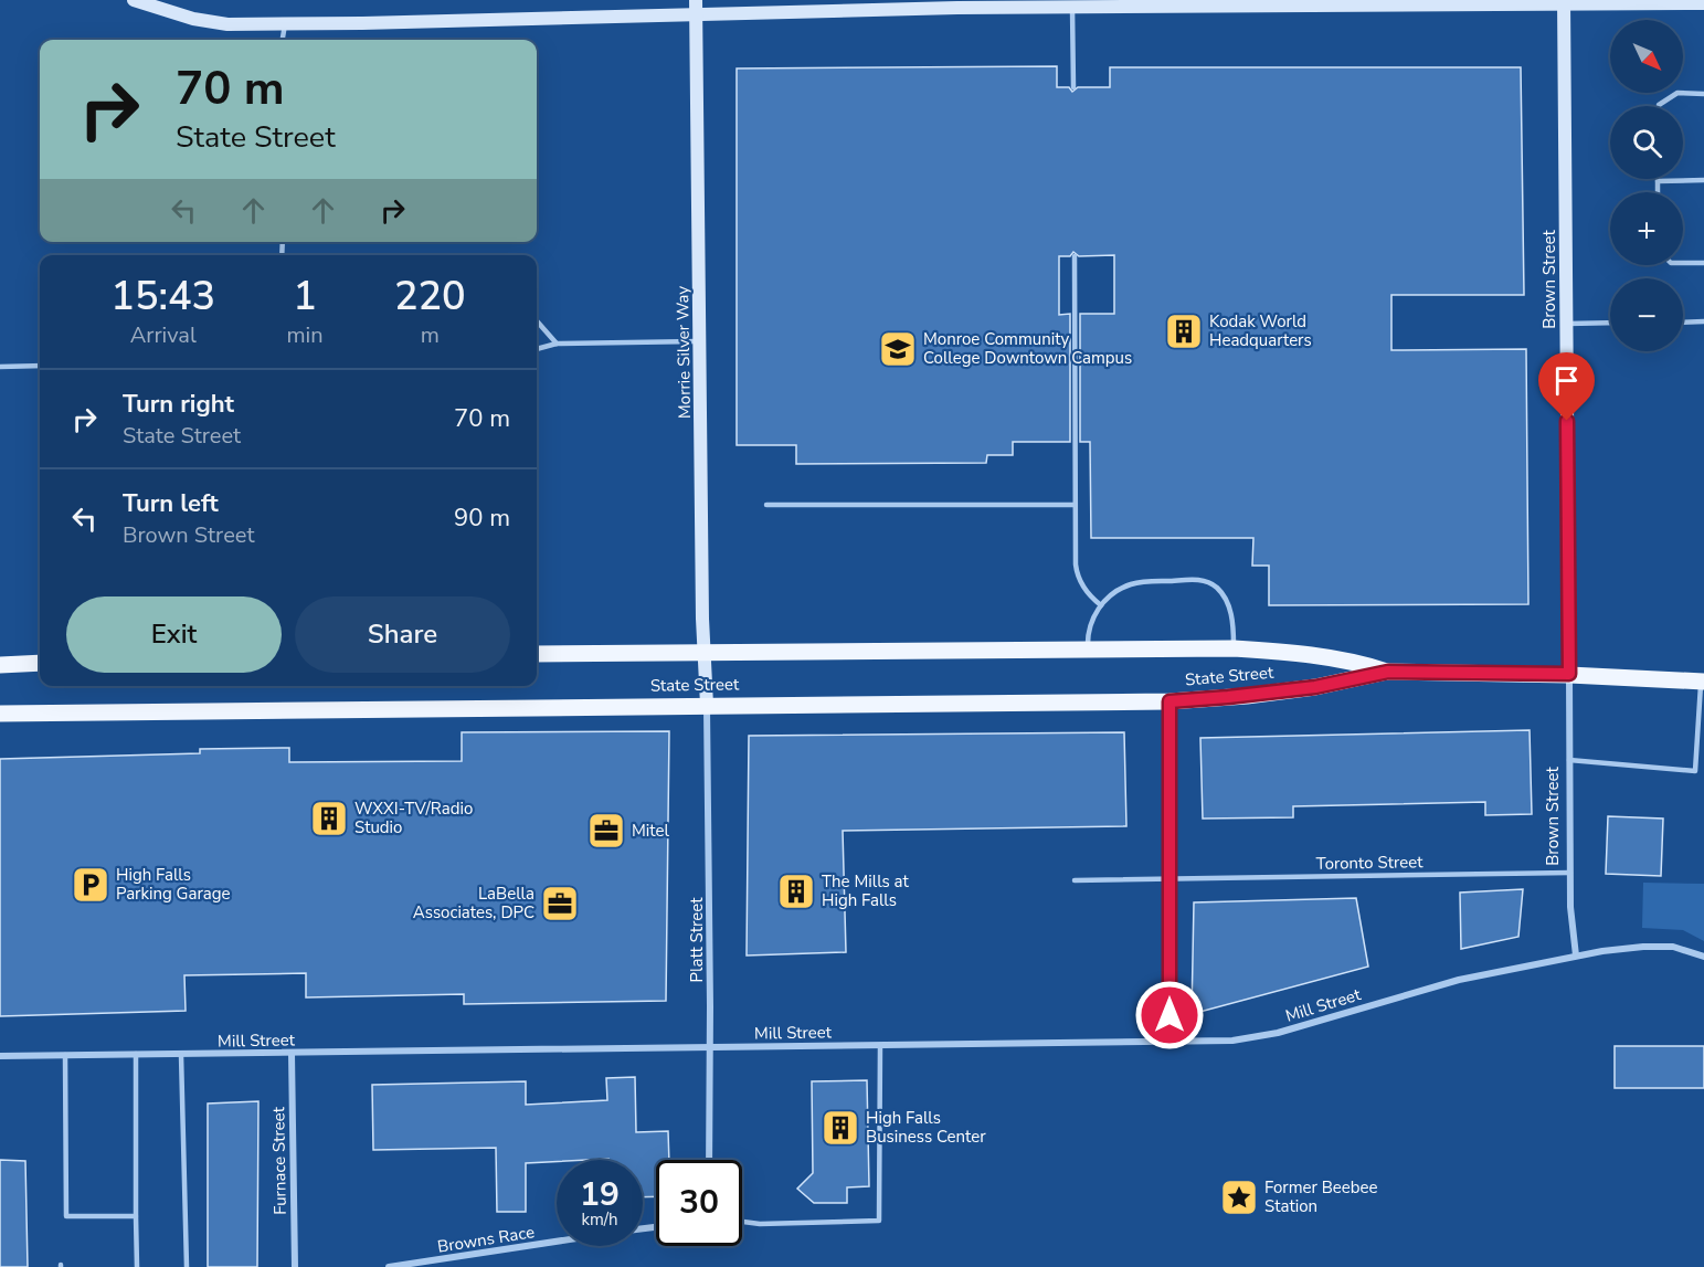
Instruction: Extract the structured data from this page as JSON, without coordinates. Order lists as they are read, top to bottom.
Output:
{
  "streets": {
    "main road": ["State Street"],
    "street": [
      "Brown Street",
      "Morrie Silver Way",
      "Platt Street",
      "Mill Street",
      "Furnace Street",
      "Browns Race"
    ],
    "lane": ["Toronto Street"]
  },
  "crossings": [
    ["Brown Street", "State Street"],
    ["Brown Street", "Toronto Street"],
    ["Brown Street", "Mill Street"],
    ["Morrie Silver Way", "State Street"],
    ["Morrie Silver Way", "Platt Street"],
    ["State Street", "Platt Street"],
    ["Platt Street", "Mill Street"],
    ["Mill Street", "Furnace Street"]
  ],
  "places": {
    "building": [
      "Kodak World Headquarters",
      "WXXI-TV/Radio Studio",
      "The Mills at High Falls",
      "High Falls Business Center"
    ],
    "school or university": ["Monroe Community College Downtown Campus"],
    "office": ["Mitel", "LaBella Associates, DPC"],
    "parking": ["High Falls Parking Garage"],
    "place": ["Former Beebee Station"]
  },
  "north": "bottom right",
  "page": {
    "map_buttons": ["+", "−"],
    "turn": ["70 m", "State Street"],
    "eta": [
      "15:43",
      "Arrival",
      "1",
      "min",
      "220",
      "m"
    ],
    "list": [
      {
        "name": "Turn right",
        "note": "State Street",
        "value": "70 m"
      },
      {
        "name": "Turn left",
        "note": "Brown Street",
        "value": "90 m"
      }
    ],
    "buttons": ["Exit", "Share"],
    "speed": "19 km/h",
    "limit": "30"
  }
}
